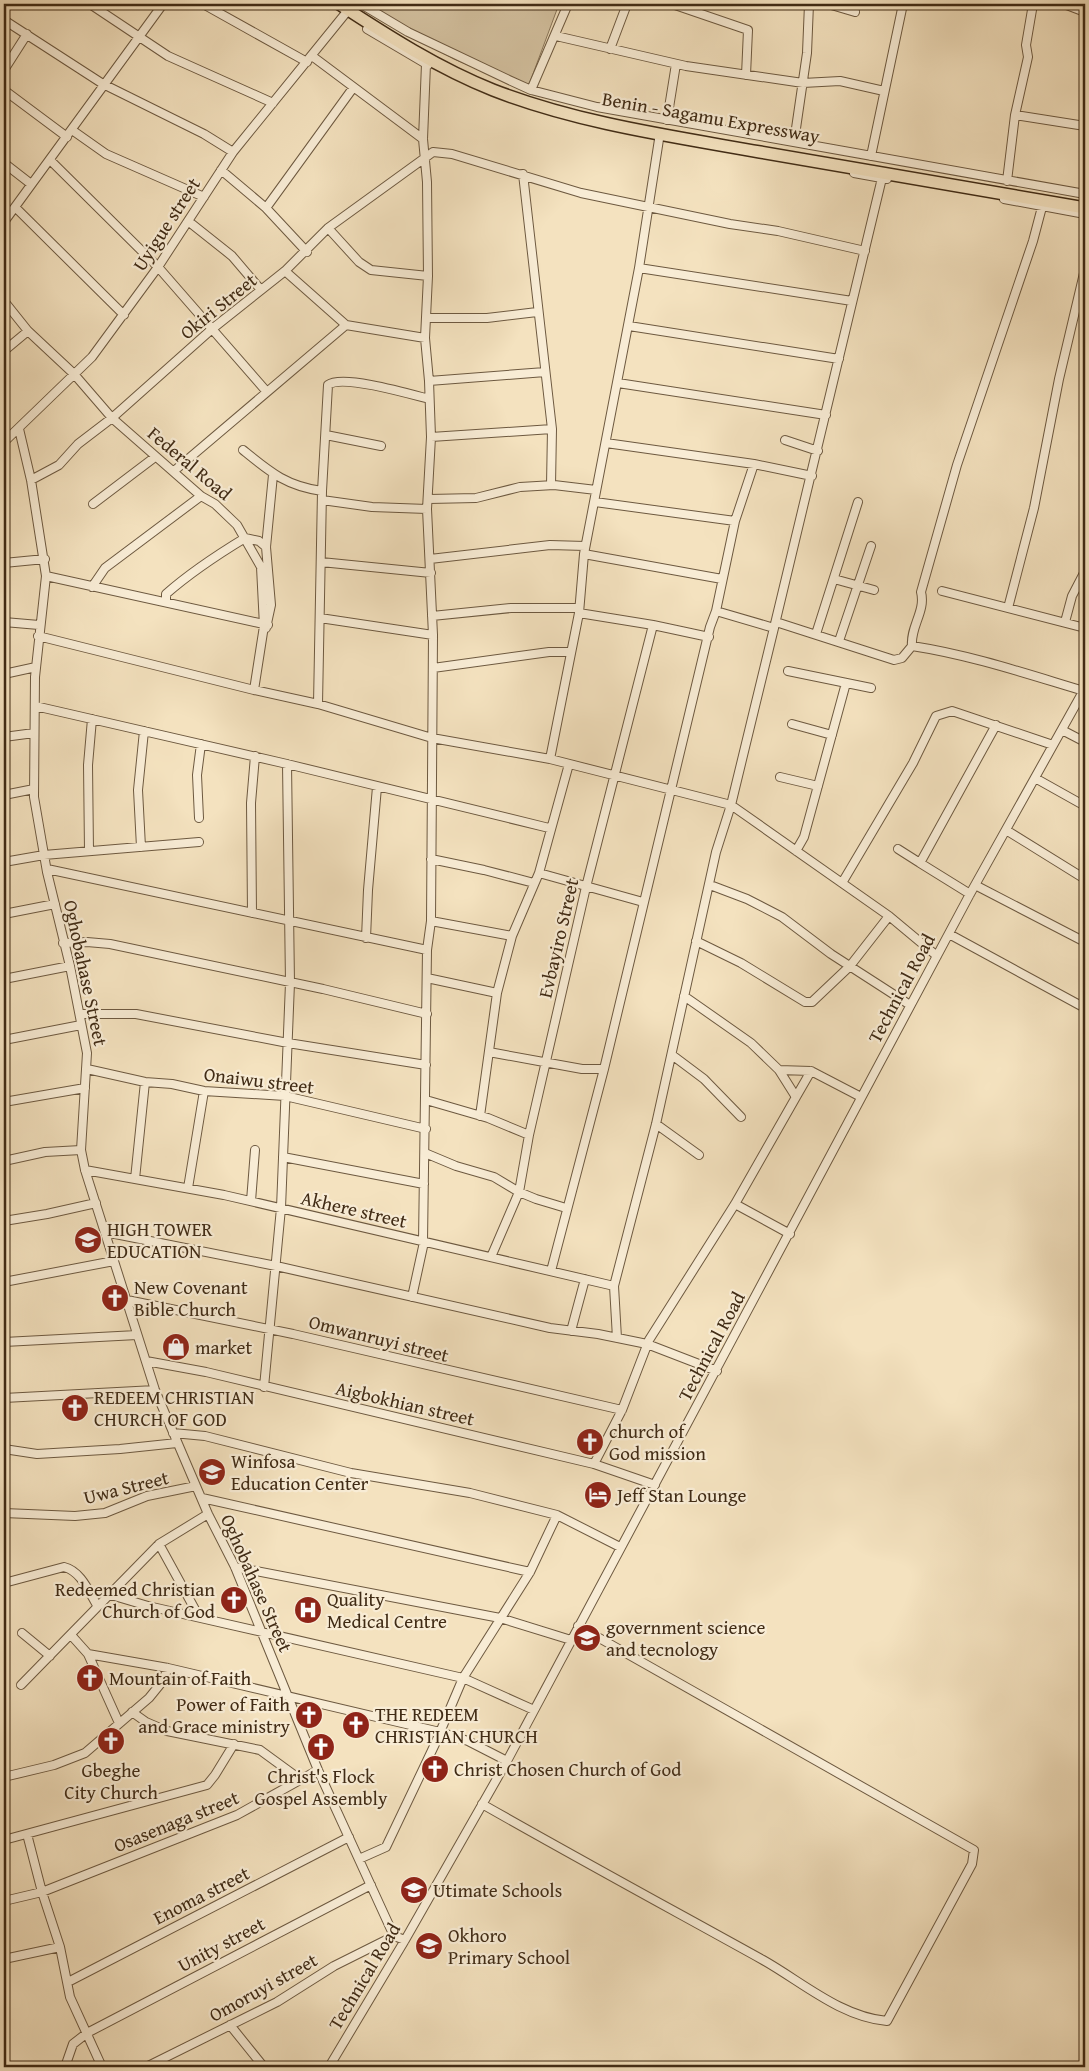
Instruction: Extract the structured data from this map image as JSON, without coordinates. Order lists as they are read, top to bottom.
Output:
{
  "streets": {
    "highway": ["Benin - Sagamu Expressway"],
    "street": [
      "Uyigue street",
      "Okiri Street",
      "Federal Road",
      "Evbayiro Street",
      "Oghobahase Street",
      "Technical Road",
      "Onaiwu street",
      "Akhere street",
      "Omwanruyi street",
      "Aigbokhian street",
      "Uwa Street",
      "Osasenaga street",
      "Enoma street",
      "Unity street",
      "Omoruyi street"
    ]
  },
  "crossings": [
    ["Uyigue street", "Federal Road"],
    ["Uyigue street", "Oghobahase Street"],
    ["Okiri Street", "Federal Road"],
    ["Okiri Street", "Oghobahase Street"],
    ["Evbayiro Street", "Akhere street"],
    ["Oghobahase Street", "Onaiwu street"],
    ["Oghobahase Street", "Akhere street"],
    ["Oghobahase Street", "Omwanruyi street"],
    ["Oghobahase Street", "Aigbokhian street"],
    ["Oghobahase Street", "Uwa Street"],
    ["Oghobahase Street", "Osasenaga street"],
    ["Oghobahase Street", "Enoma street"],
    ["Oghobahase Street", "Unity street"],
    ["Oghobahase Street", "Omoruyi street"],
    ["Technical Road", "Aigbokhian street"]
  ],
  "places": {
    "school or university": [
      "HIGH TOWER EDUCATION",
      "Winfosa Education Center",
      "government science and tecnology",
      "Utimate Schools",
      "Okhoro Primary School"
    ],
    "church": [
      "New Covenant Bible Church",
      "REDEEM CHRISTIAN CHURCH OF GOD",
      "church of God mission",
      "Redeemed Christian Church of God",
      "Mountain of Faith",
      "Power of Faith and Grace ministry",
      "THE REDEEM CHRISTIAN CHURCH",
      "Gbeghe City Church",
      "Christ's Flock Gospel Assembly",
      "Christ Chosen Church of God"
    ],
    "shop": ["market"],
    "hotel": ["Jeff Stan Lounge"],
    "hospital": ["Quality Medical Centre"]
  }
}
